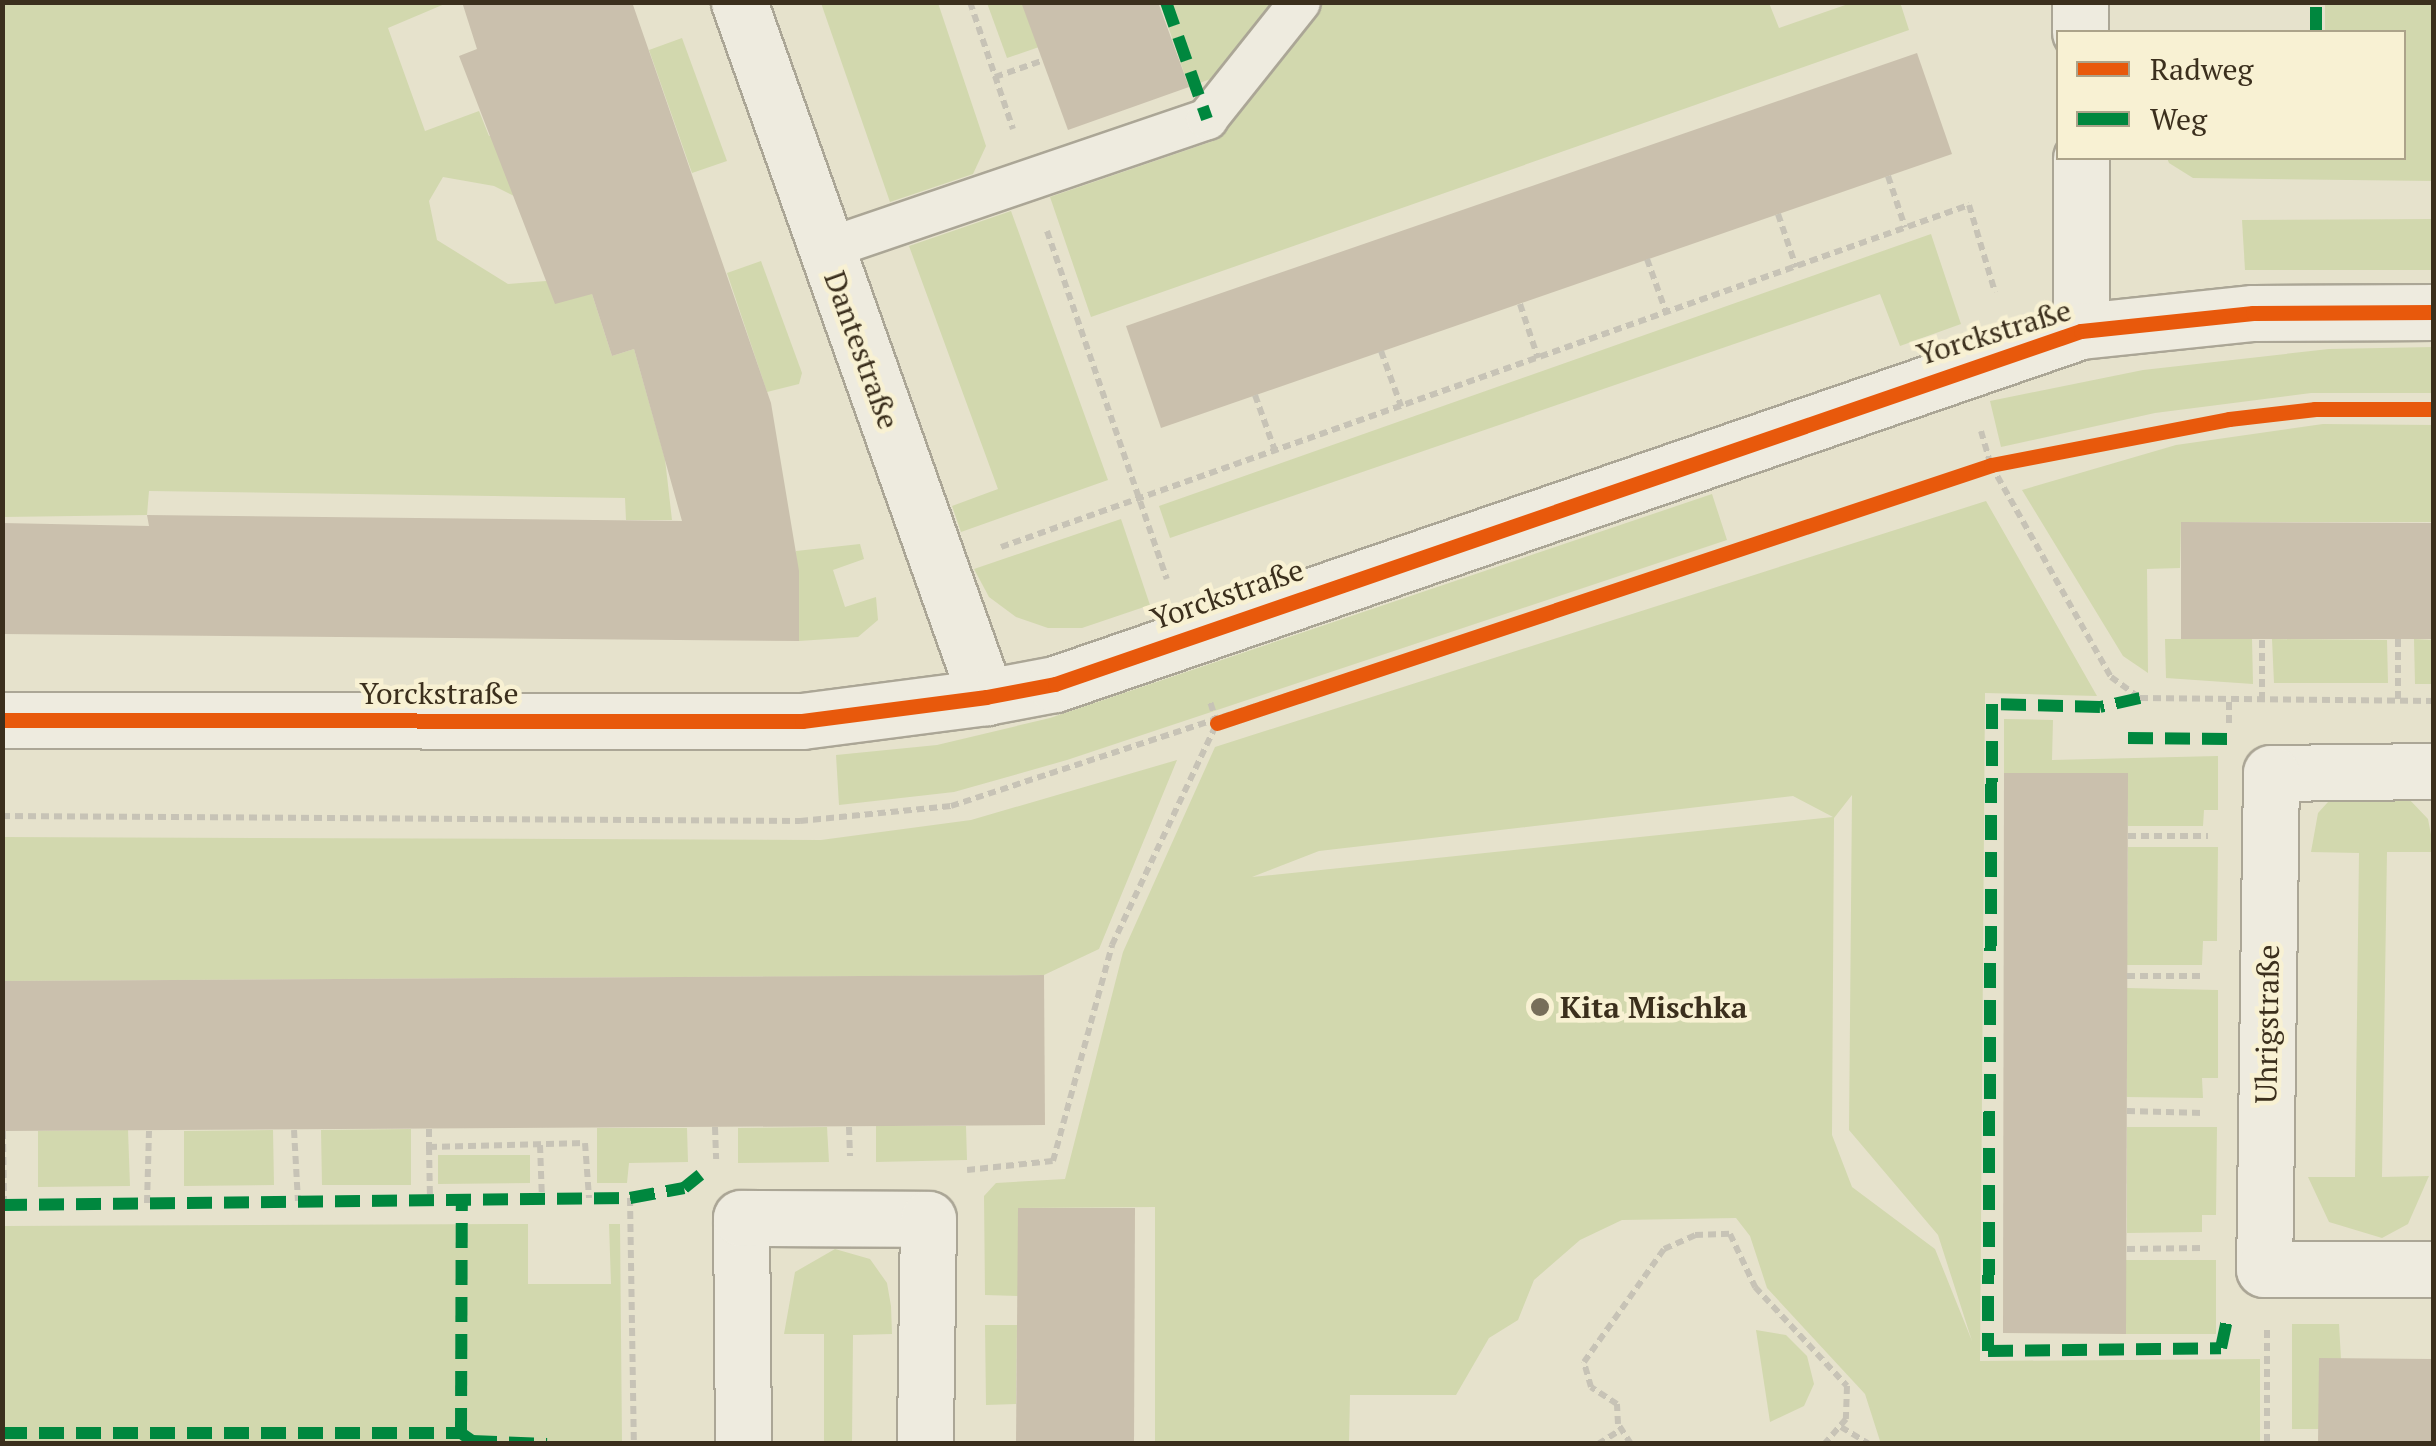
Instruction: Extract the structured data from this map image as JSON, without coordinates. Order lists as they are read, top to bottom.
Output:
{
  "streets": {
    "street": ["Yorckstraße", "Dantestraße", "Uhrigstraße"]
  },
  "crossings": [
    ["Yorckstraße", "Dantestraße"]
  ],
  "places": ["Kita Mischka"],
  "legend": ["Radweg", "Weg"]
}
